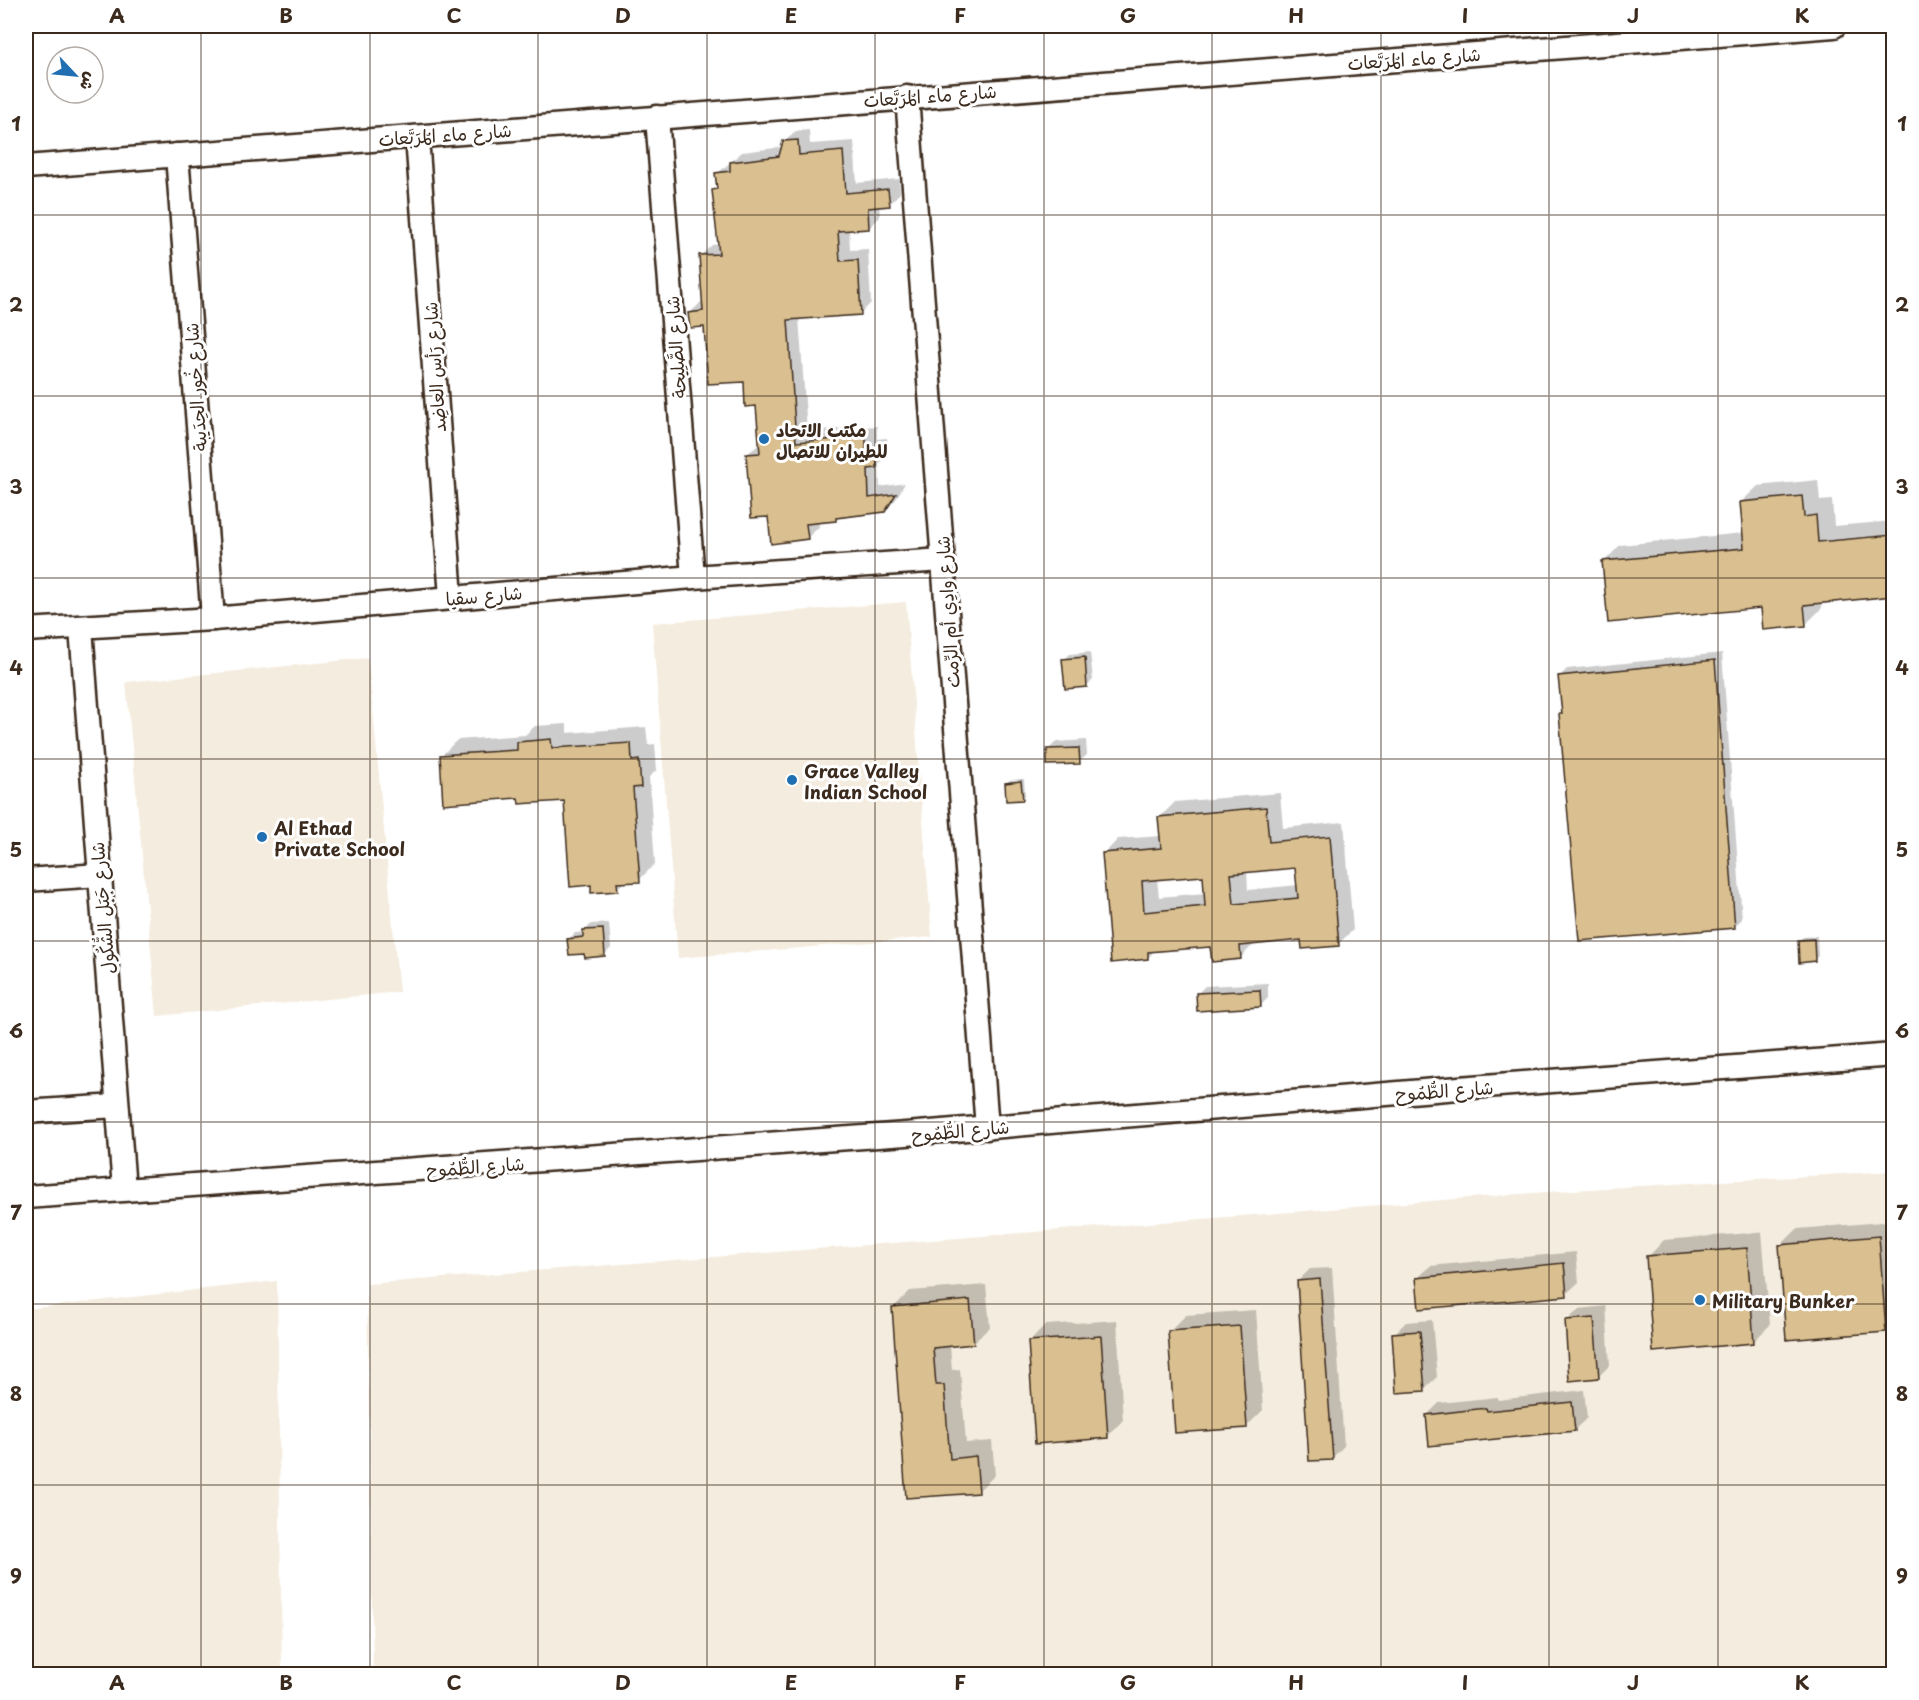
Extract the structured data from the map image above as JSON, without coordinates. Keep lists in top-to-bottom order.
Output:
{
  "streets": {
    "street": [
      "شارع ماء المُرَبَّعات",
      "شارع الصَّلِيحة",
      "شارع رَأس العاضِد",
      "شارع خُور الحِدَيبة",
      "شارع سقيا",
      "شارع وادِي أم الرِّمث",
      "شارع جَبَل الشُّكُول",
      "شارع الطُّمُوح"
    ]
  },
  "crossings": [
    ["شارع ماء المُرَبَّعات", "شارع الصَّلِيحة"],
    ["شارع ماء المُرَبَّعات", "شارع رَأس العاضِد"],
    ["شارع ماء المُرَبَّعات", "شارع خُور الحِدَيبة"],
    ["شارع ماء المُرَبَّعات", "شارع وادِي أم الرِّمث"],
    ["شارع الصَّلِيحة", "شارع سقيا"],
    ["شارع رَأس العاضِد", "شارع سقيا"],
    ["شارع خُور الحِدَيبة", "شارع سقيا"],
    ["شارع سقيا", "شارع وادِي أم الرِّمث"],
    ["شارع سقيا", "شارع جَبَل الشُّكُول"],
    ["شارع وادِي أم الرِّمث", "شارع الطُّمُوح"],
    ["شارع جَبَل الشُّكُول", "شارع الطُّمُوح"]
  ],
  "places": [
    "مكتب الاتحاد للطيران للاتصال",
    "Grace Valley Indian School",
    "Al Ethad Private School",
    "Military Bunker"
  ],
  "north": "bottom right",
  "grid": {
    "columns": [
      "A",
      "B",
      "C",
      "D",
      "E",
      "F",
      "G",
      "H",
      "I",
      "J",
      "K"
    ],
    "rows": [
      "1",
      "2",
      "3",
      "4",
      "5",
      "6",
      "7",
      "8",
      "9"
    ]
  }
}
